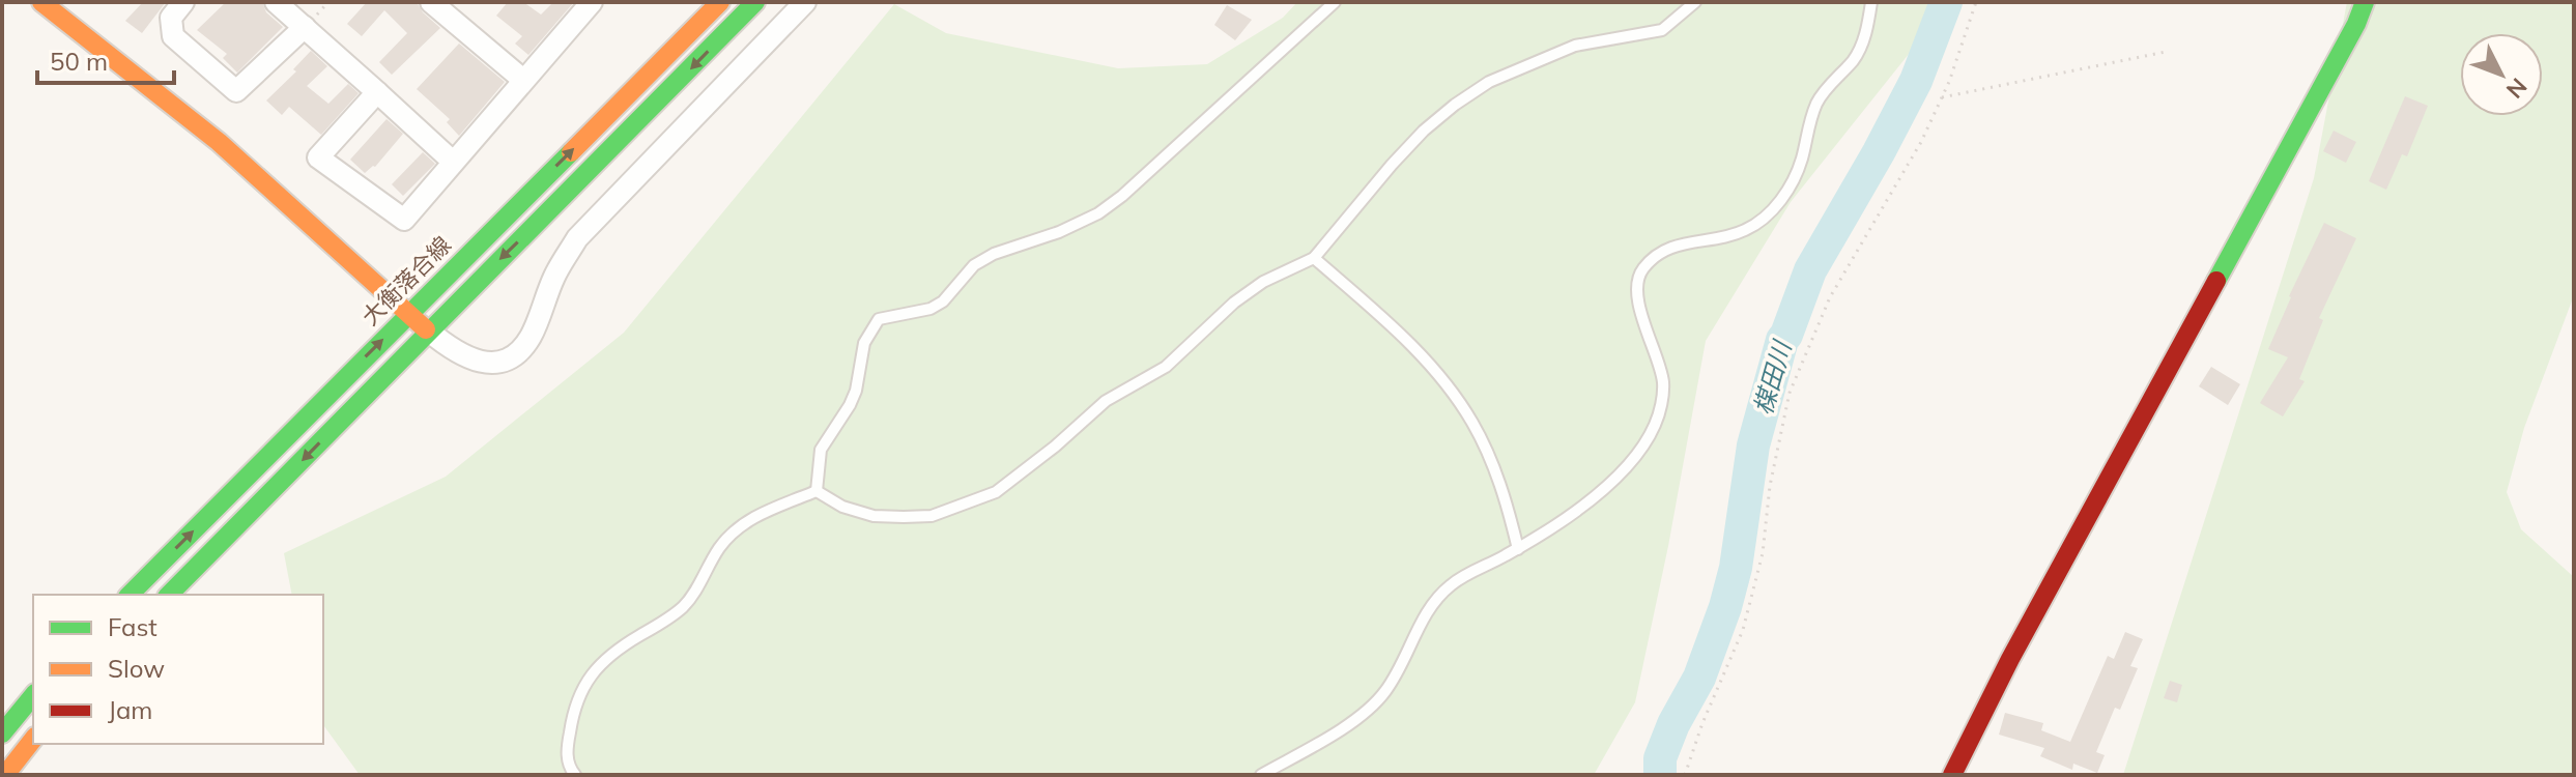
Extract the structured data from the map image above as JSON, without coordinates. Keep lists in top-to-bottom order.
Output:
{
  "streets": {
    "main road": ["大衡落合線"]
  },
  "water": ["楳田川"],
  "legend": ["Fast", "Slow", "Jam"],
  "scale_bar": "50 m",
  "north": "bottom right"
}
